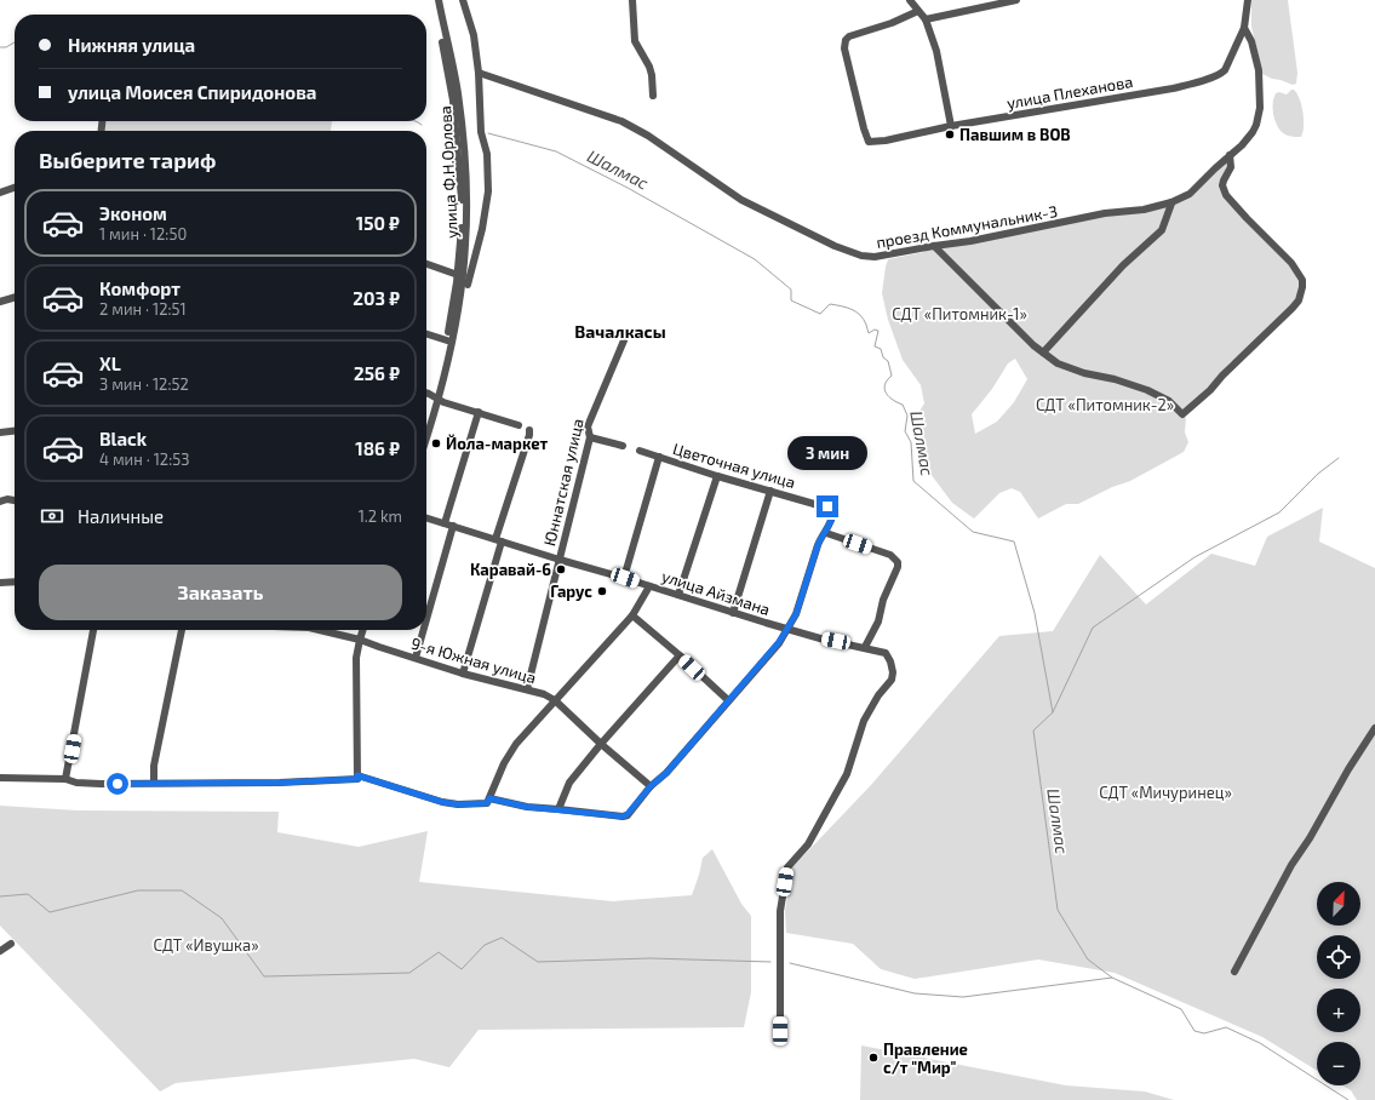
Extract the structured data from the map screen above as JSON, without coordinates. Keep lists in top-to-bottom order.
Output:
{
  "streets": {
    "street": [
      "улица Плеханова",
      "улица Ф.Н.Орлова",
      "проезд Коммунальник-3",
      "Цветочная улица",
      "Юннатская улица",
      "улица Айзмана",
      "9-я Южная улица"
    ]
  },
  "crossings": [
    ["улица Плеханова", "проезд Коммунальник-3"],
    ["Юннатская улица", "улица Айзмана"],
    ["Юннатская улица", "9-я Южная улица"]
  ],
  "districts": ["Вачалкасы"],
  "water": ["Шалмас"],
  "parks": [
    "СДТ «Питомник-1»",
    "СДТ «Питомник-2»",
    "СДТ «Мичуринец»",
    "СДТ «Ивушка»"
  ],
  "places": [
    "Павшим в ВОВ",
    "Йола-маркет",
    "Каравай-6",
    "Гарус",
    "Правление с/т \"Мир\""
  ],
  "north": "top right",
  "page": {
    "banner": ["Нижняя улица", "улица Моисея Спиридонова"],
    "heading": "Выберите тариф",
    "list": [
      {
        "name": "Эконом",
        "note": "1 мин · 12:50",
        "value": "150 ₽"
      },
      {
        "name": "Комфорт",
        "note": "2 мин · 12:51",
        "value": "203 ₽"
      },
      {
        "name": "XL",
        "note": "3 мин · 12:52",
        "value": "256 ₽"
      },
      {
        "name": "Black",
        "note": "4 мин · 12:53",
        "value": "186 ₽"
      }
    ],
    "bubble": "3 мин",
    "pay": ["Наличные", "1.2 km"],
    "buttons": "Заказать",
    "map_buttons": ["+", "−"]
  }
}
